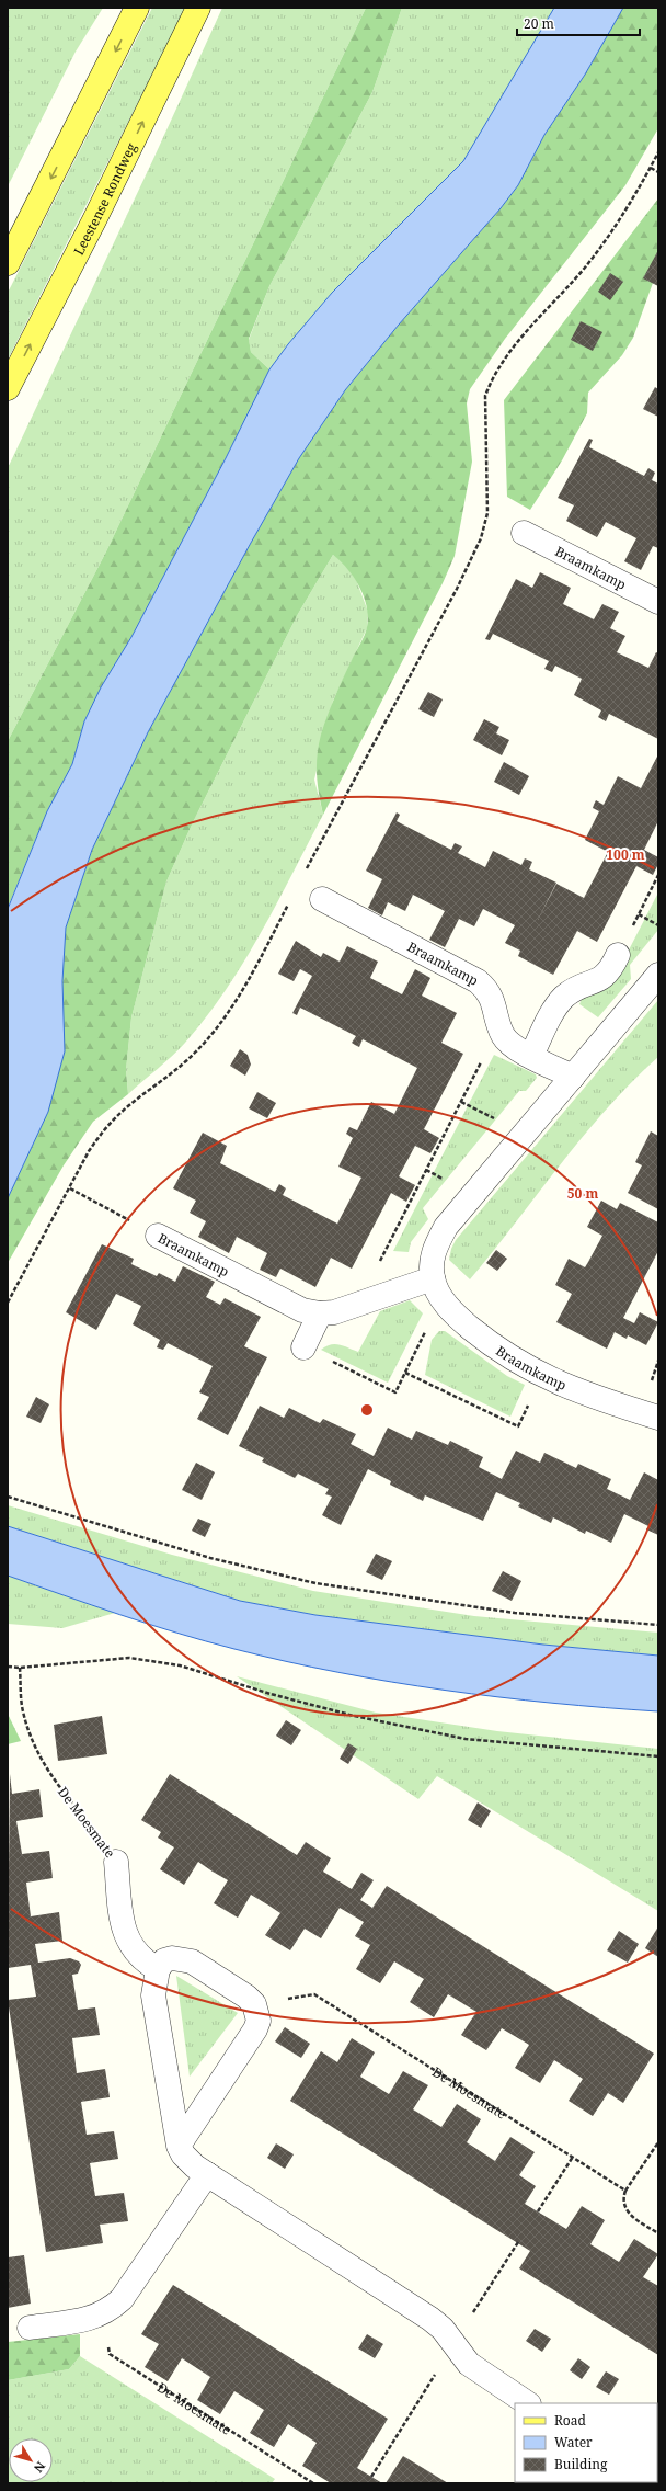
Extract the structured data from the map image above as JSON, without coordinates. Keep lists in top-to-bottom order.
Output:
{
  "streets": {
    "main road": ["Leestense Rondweg"],
    "street": ["Braamkamp", "De Moesmate"]
  },
  "legend": ["Road", "Water", "Building"],
  "scale_bar": "20 m",
  "north": "bottom right",
  "rings": ["100 m", "50 m"]
}
